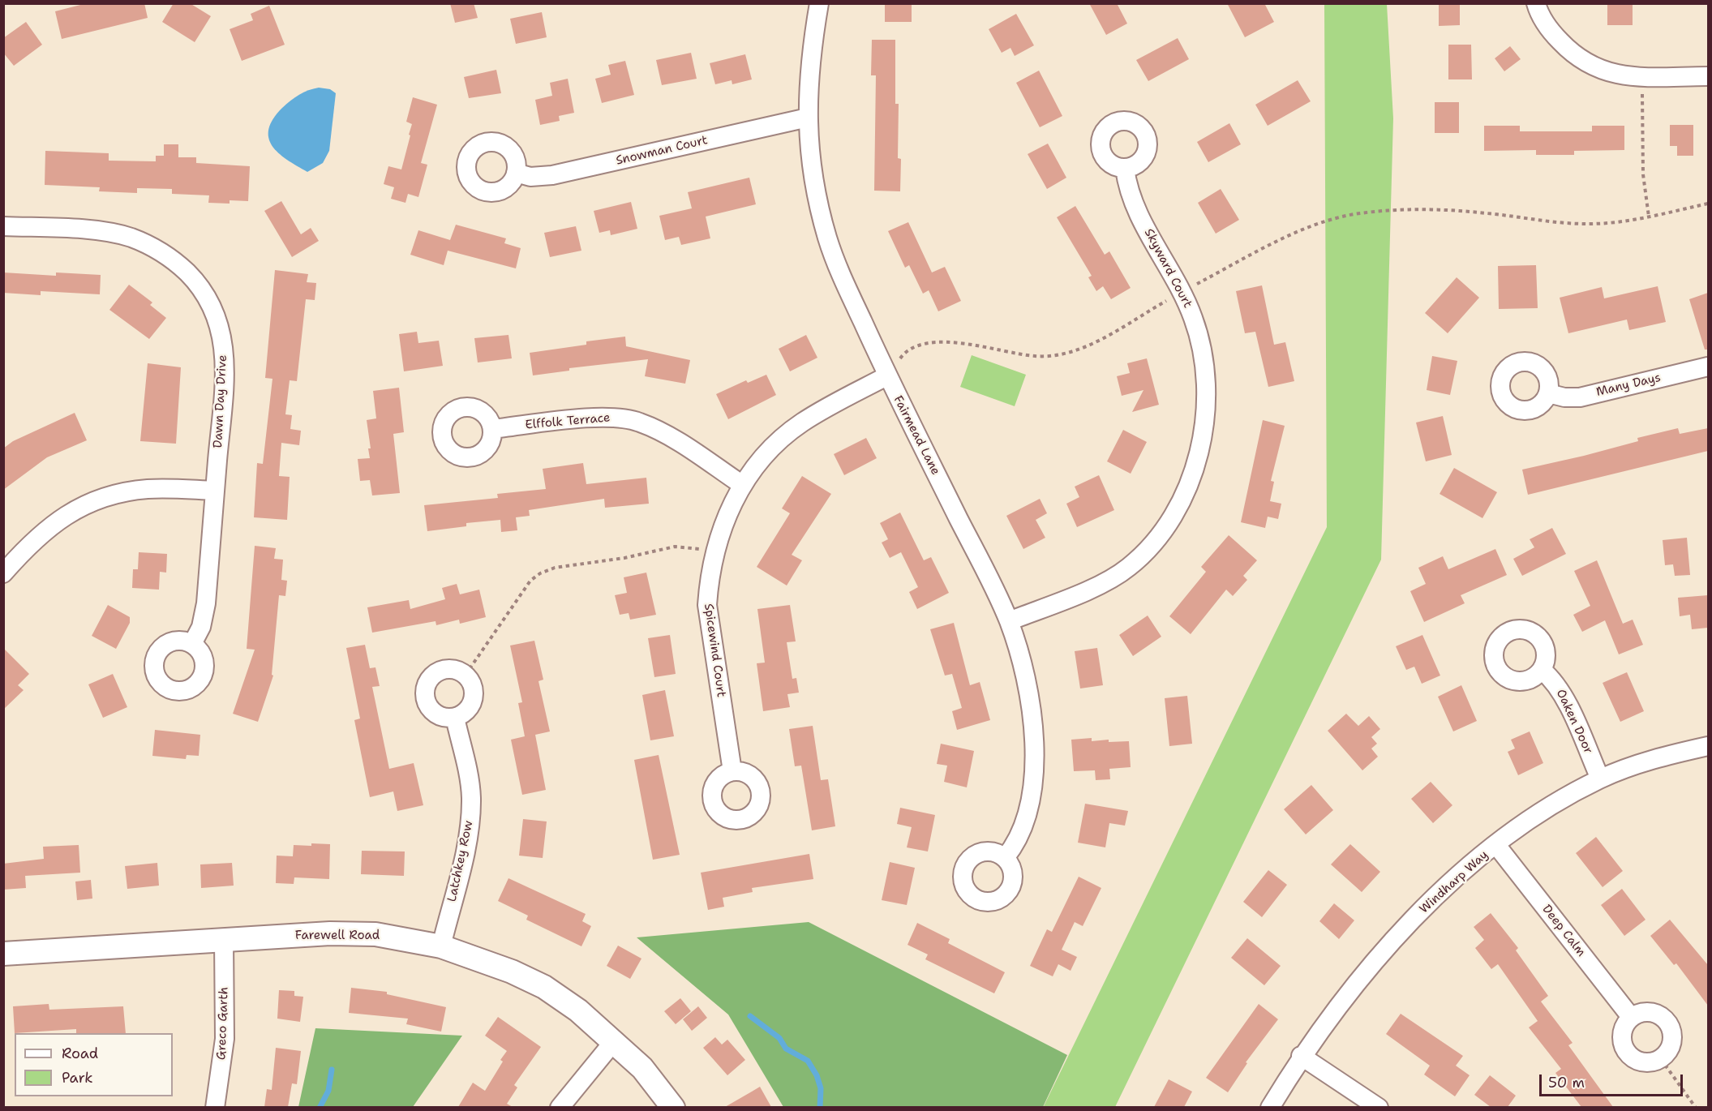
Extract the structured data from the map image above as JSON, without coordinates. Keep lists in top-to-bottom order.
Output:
{
  "streets": {
    "street": [
      "Snowman Court",
      "Skyward Court",
      "Many Days",
      "Dawn Day Drive",
      "Elffolk Terrace",
      "Fairmead Lane",
      "Spicewind Court",
      "Oaken Door",
      "Latchkey Row",
      "Windharp Way",
      "Deep Calm",
      "Farewell Road",
      "Greco Garth"
    ]
  },
  "crossings": [
    ["Snowman Court", "Fairmead Lane"],
    ["Skyward Court", "Fairmead Lane"],
    ["Elffolk Terrace", "Spicewind Court"],
    ["Fairmead Lane", "Spicewind Court"],
    ["Oaken Door", "Windharp Way"],
    ["Latchkey Row", "Farewell Road"],
    ["Windharp Way", "Deep Calm"],
    ["Farewell Road", "Greco Garth"]
  ],
  "legend": ["Road", "Park"],
  "scale_bar": "50 m"
}
